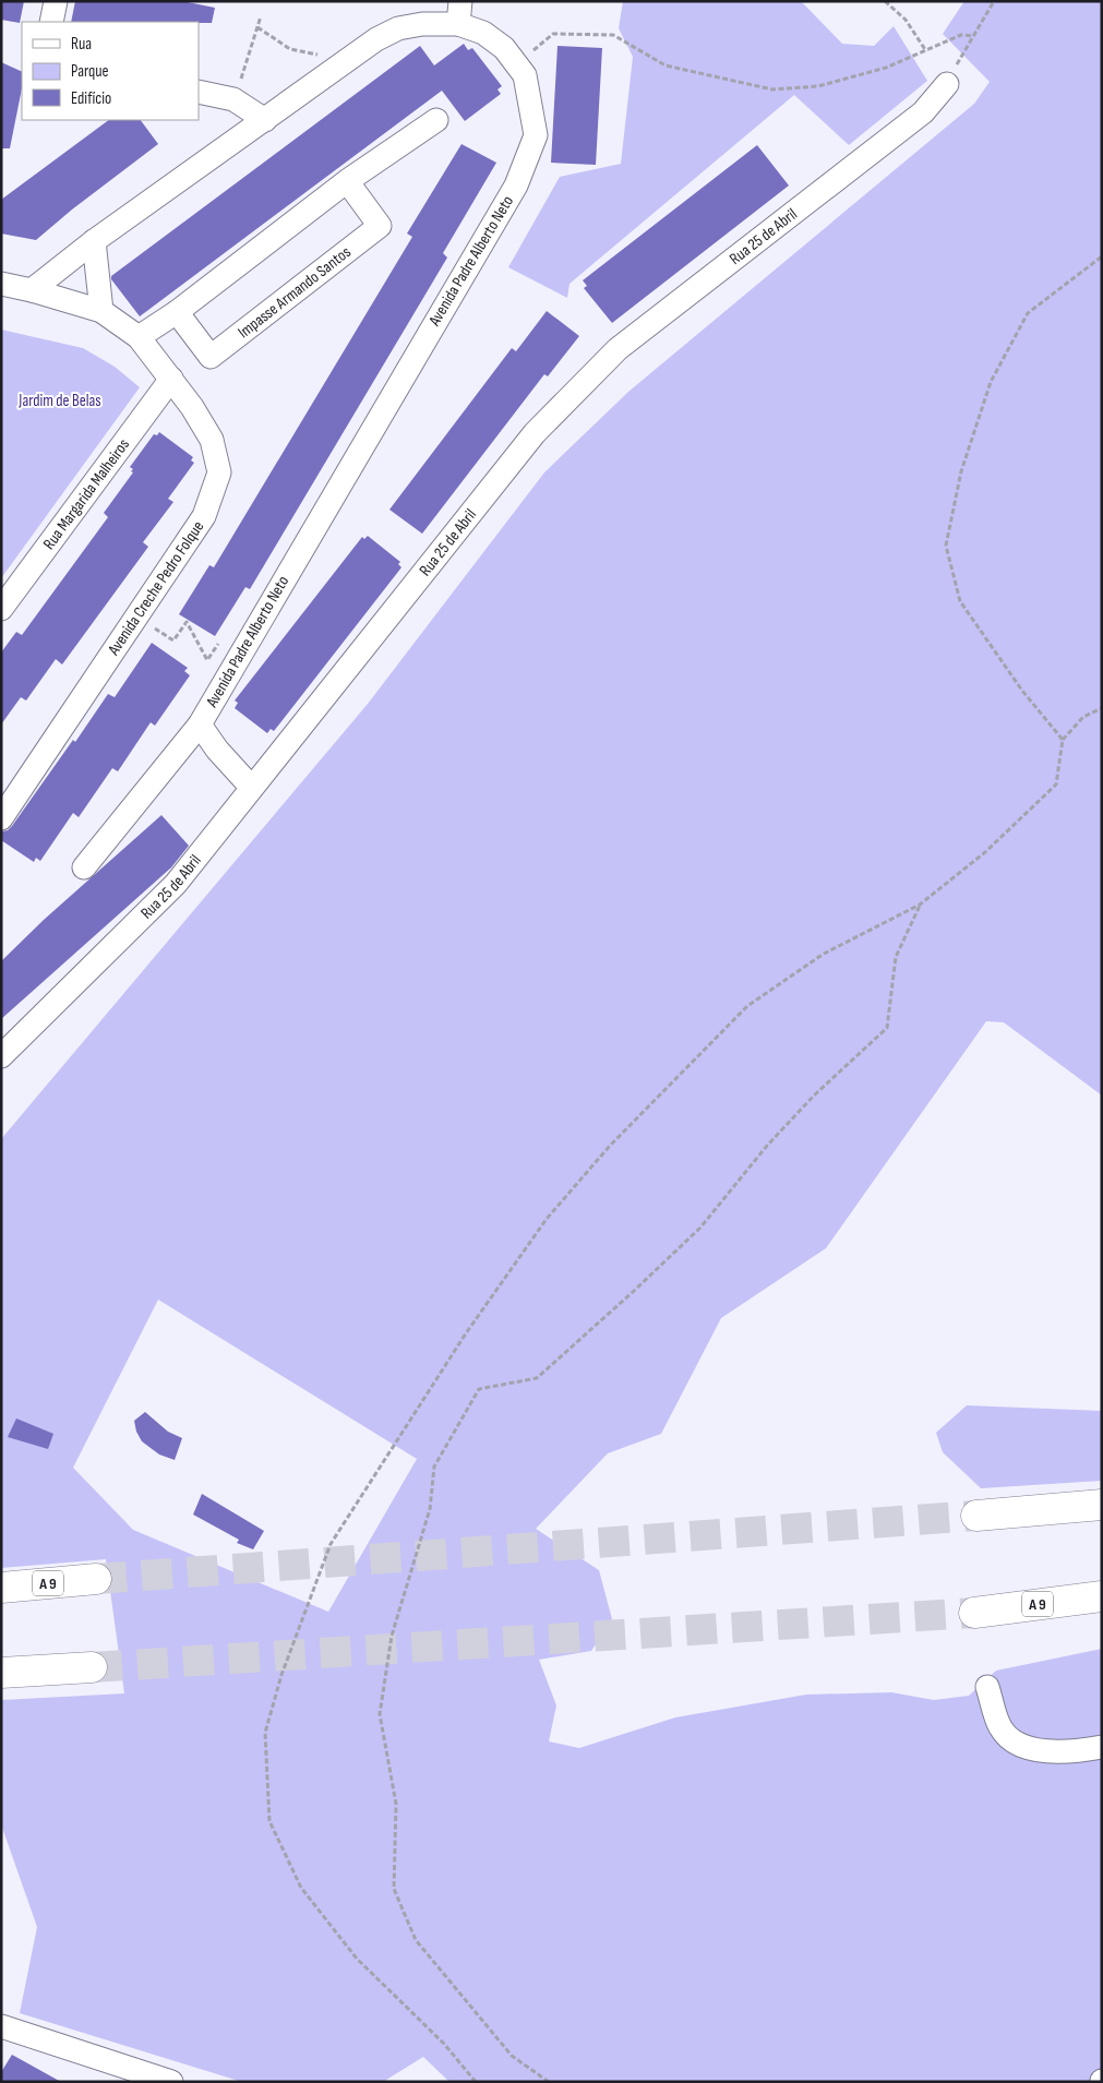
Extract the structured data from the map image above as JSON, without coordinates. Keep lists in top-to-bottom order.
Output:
{
  "streets": {
    "highway": ["A 9"],
    "street": [
      "Rua 25 de Abril",
      "Avenida Padre Alberto Neto",
      "Impasse Armando Santos",
      "Rua Margarida Malheiros",
      "Avenida Creche Pedro Folque"
    ]
  },
  "crossings": [
    ["Avenida Padre Alberto Neto", "Avenida Creche Pedro Folque"],
    ["Rua Margarida Malheiros", "Avenida Creche Pedro Folque"]
  ],
  "parks": ["Jardim de Belas"],
  "legend": ["Rua", "Parque", "Edifício"]
}
